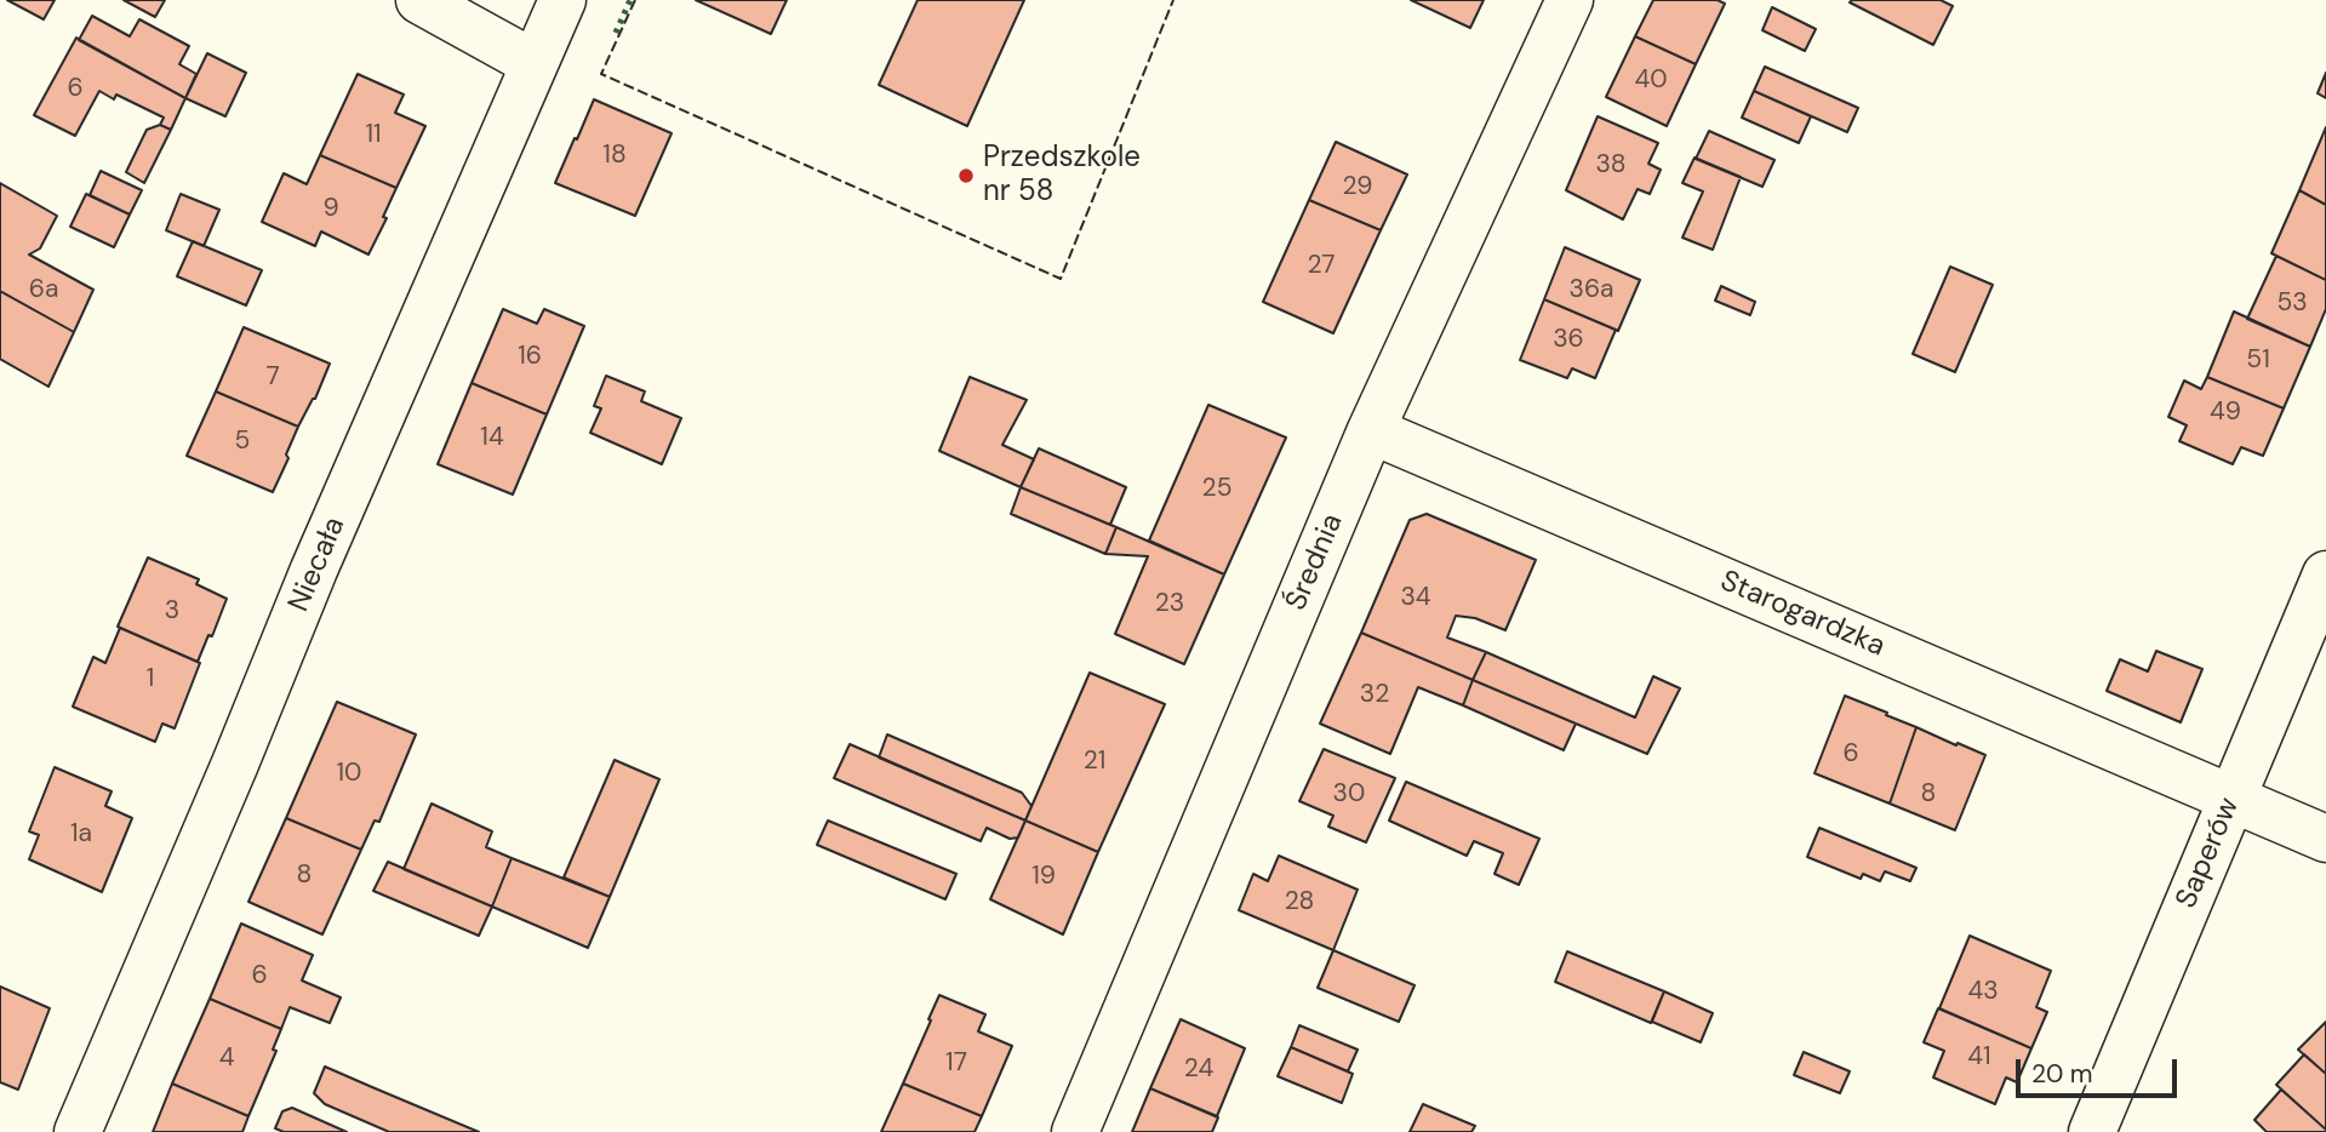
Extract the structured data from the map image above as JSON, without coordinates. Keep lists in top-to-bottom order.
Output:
{
  "streets": {
    "street": [
      "Średnia",
      "Niecała",
      "Starogardzka",
      "Saperów"
    ]
  },
  "crossings": [
    ["Średnia", "Starogardzka"],
    ["Starogardzka", "Saperów"]
  ],
  "places": ["Przedszkole nr 58"],
  "house_numbers": [
    "40",
    "6",
    "11",
    "18",
    "38",
    "29",
    "9",
    "27",
    "6a",
    "36a",
    "53",
    "36",
    "16",
    "51",
    "7",
    "49",
    "14",
    "5",
    "25",
    "34",
    "23",
    "3",
    "1",
    "32",
    "6",
    "21",
    "10",
    "30",
    "8",
    "1a",
    "8",
    "19",
    "28",
    "6",
    "43",
    "41",
    "4",
    "17",
    "24"
  ],
  "scale_bar": "20 m"
}
